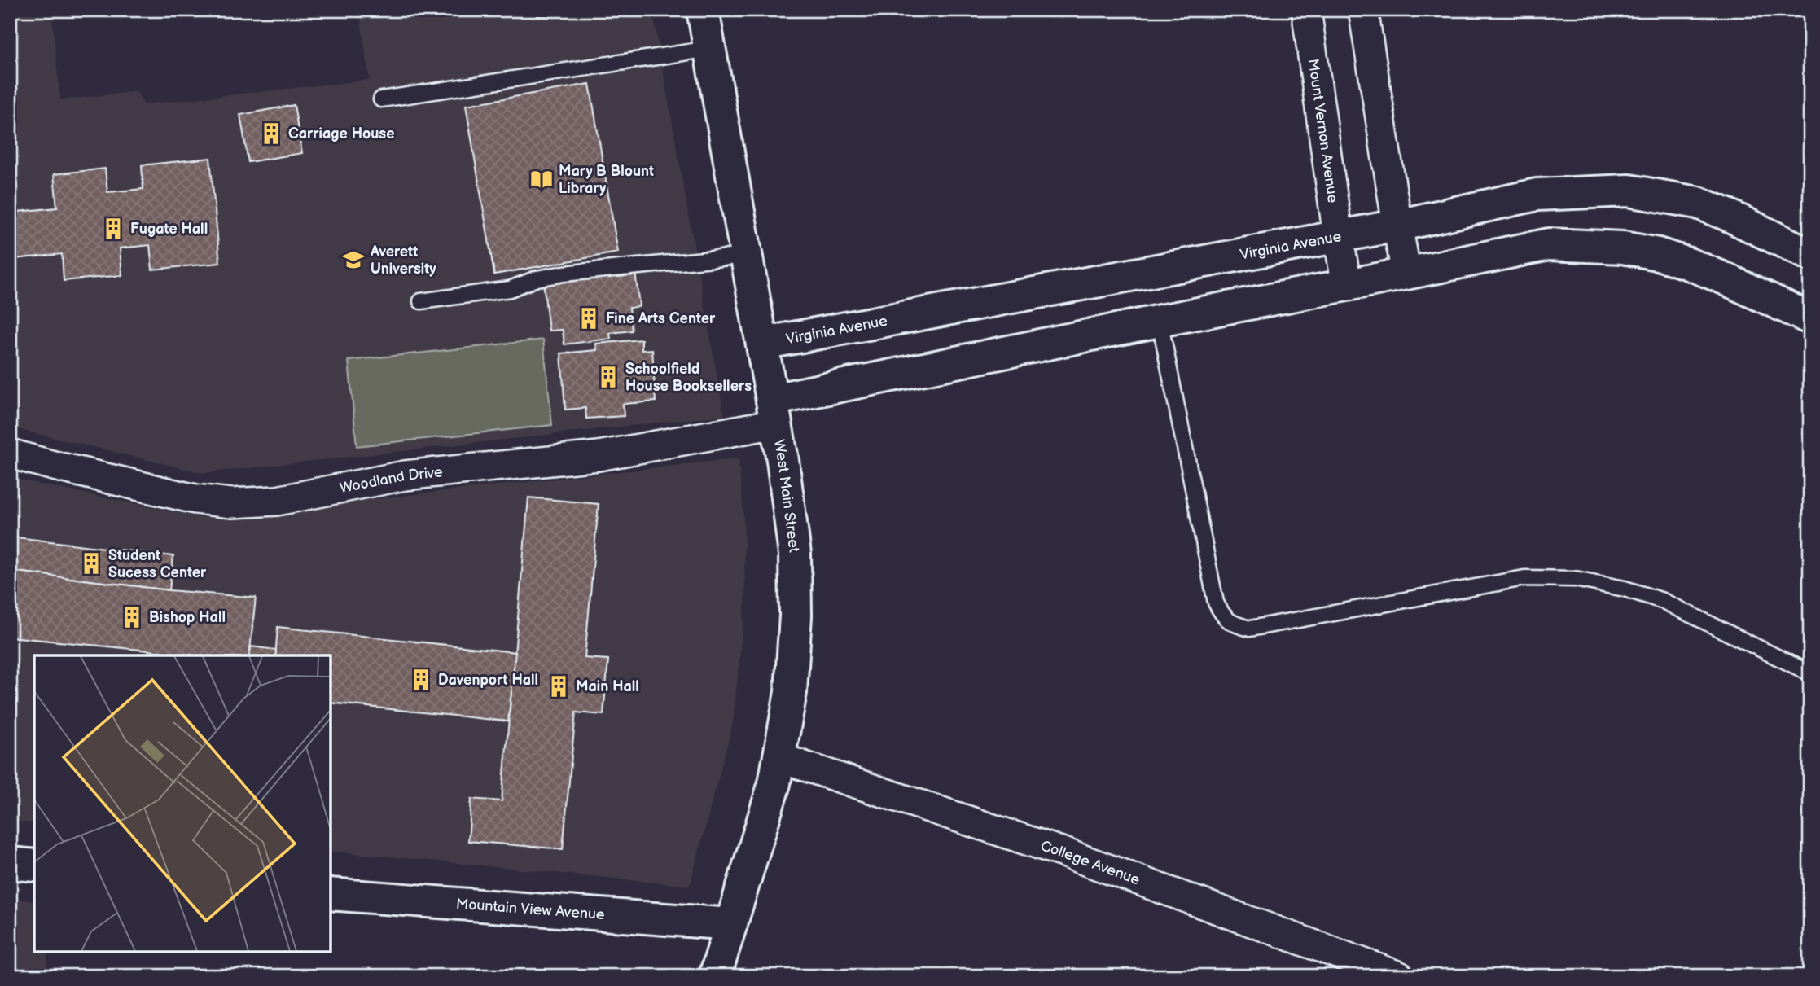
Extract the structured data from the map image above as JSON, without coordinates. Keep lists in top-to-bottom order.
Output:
{
  "streets": {
    "street": [
      "Mount Vernon Avenue",
      "Virginia Avenue",
      "Woodland Drive",
      "West Main Street",
      "College Avenue",
      "Mountain View Avenue"
    ]
  },
  "crossings": [
    ["Mount Vernon Avenue", "Virginia Avenue"],
    ["Virginia Avenue", "West Main Street"],
    ["Woodland Drive", "West Main Street"],
    ["West Main Street", "College Avenue"],
    ["West Main Street", "Mountain View Avenue"]
  ],
  "places": {
    "building": [
      "Carriage House",
      "Fugate Hall",
      "Fine Arts Center",
      "Schoolfield House Booksellers",
      "Student Sucess Center",
      "Bishop Hall",
      "Davenport Hall",
      "Main Hall"
    ],
    "library": ["Mary B Blount Library"],
    "school or university": ["Averett University"]
  }
}
